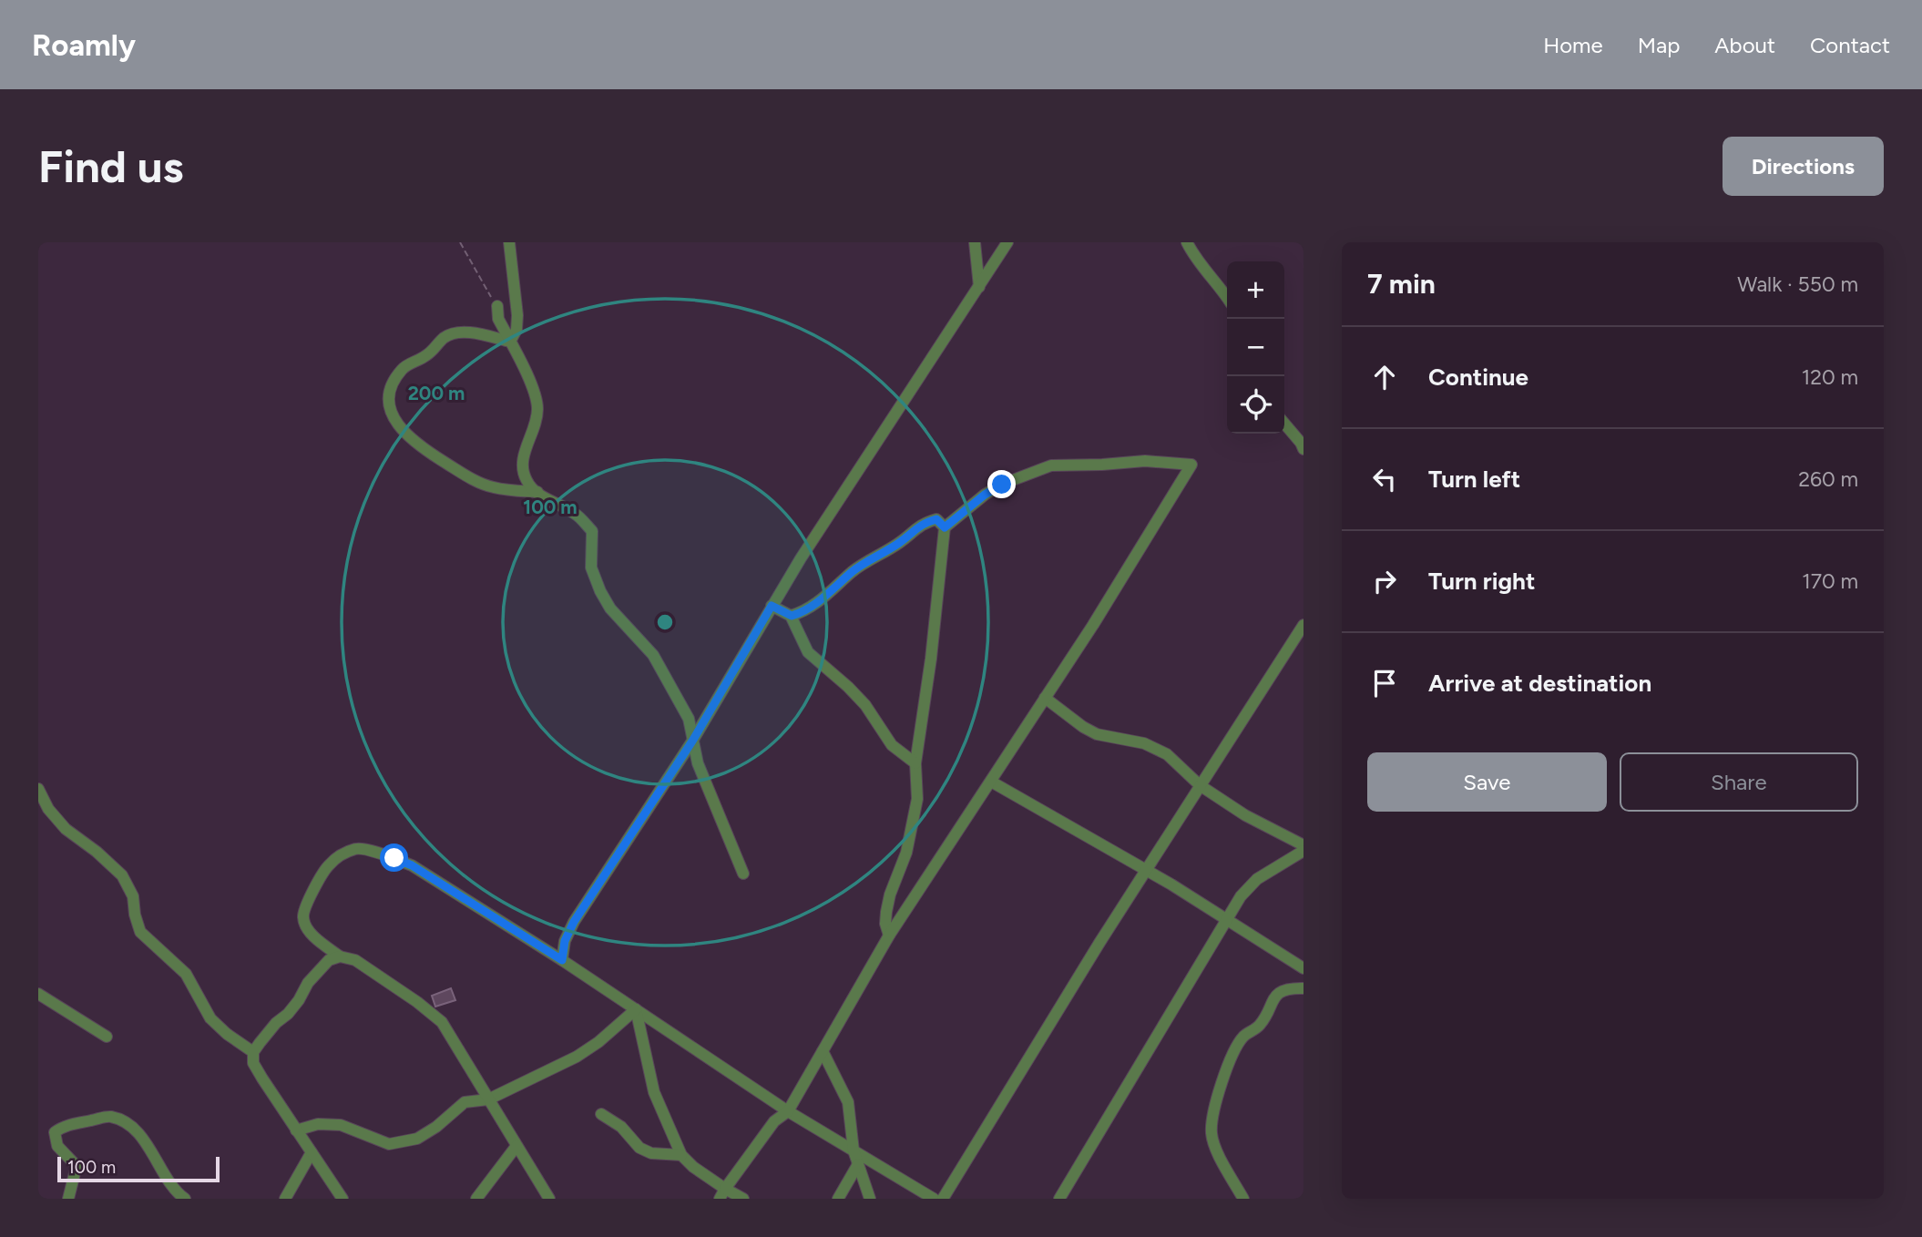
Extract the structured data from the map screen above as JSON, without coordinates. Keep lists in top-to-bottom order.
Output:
{
  "scale_bar": "100 m",
  "page": {
    "header": "Roamly",
    "nav": [
      "Home",
      "Map",
      "About",
      "Contact"
    ],
    "buttons": [
      "Directions",
      ["Save", "Share"]
    ],
    "title": "Find us",
    "heading": ["7 min", "Walk · 550 m"],
    "map_buttons": ["+", "−"],
    "list": [
      ["Continue", "120 m"],
      ["Turn left", "260 m"],
      ["Turn right", "170 m"],
      "Arrive at destination"
    ],
    "scale": "100 m"
  },
  "rings": ["200 m", "100 m"]
}
